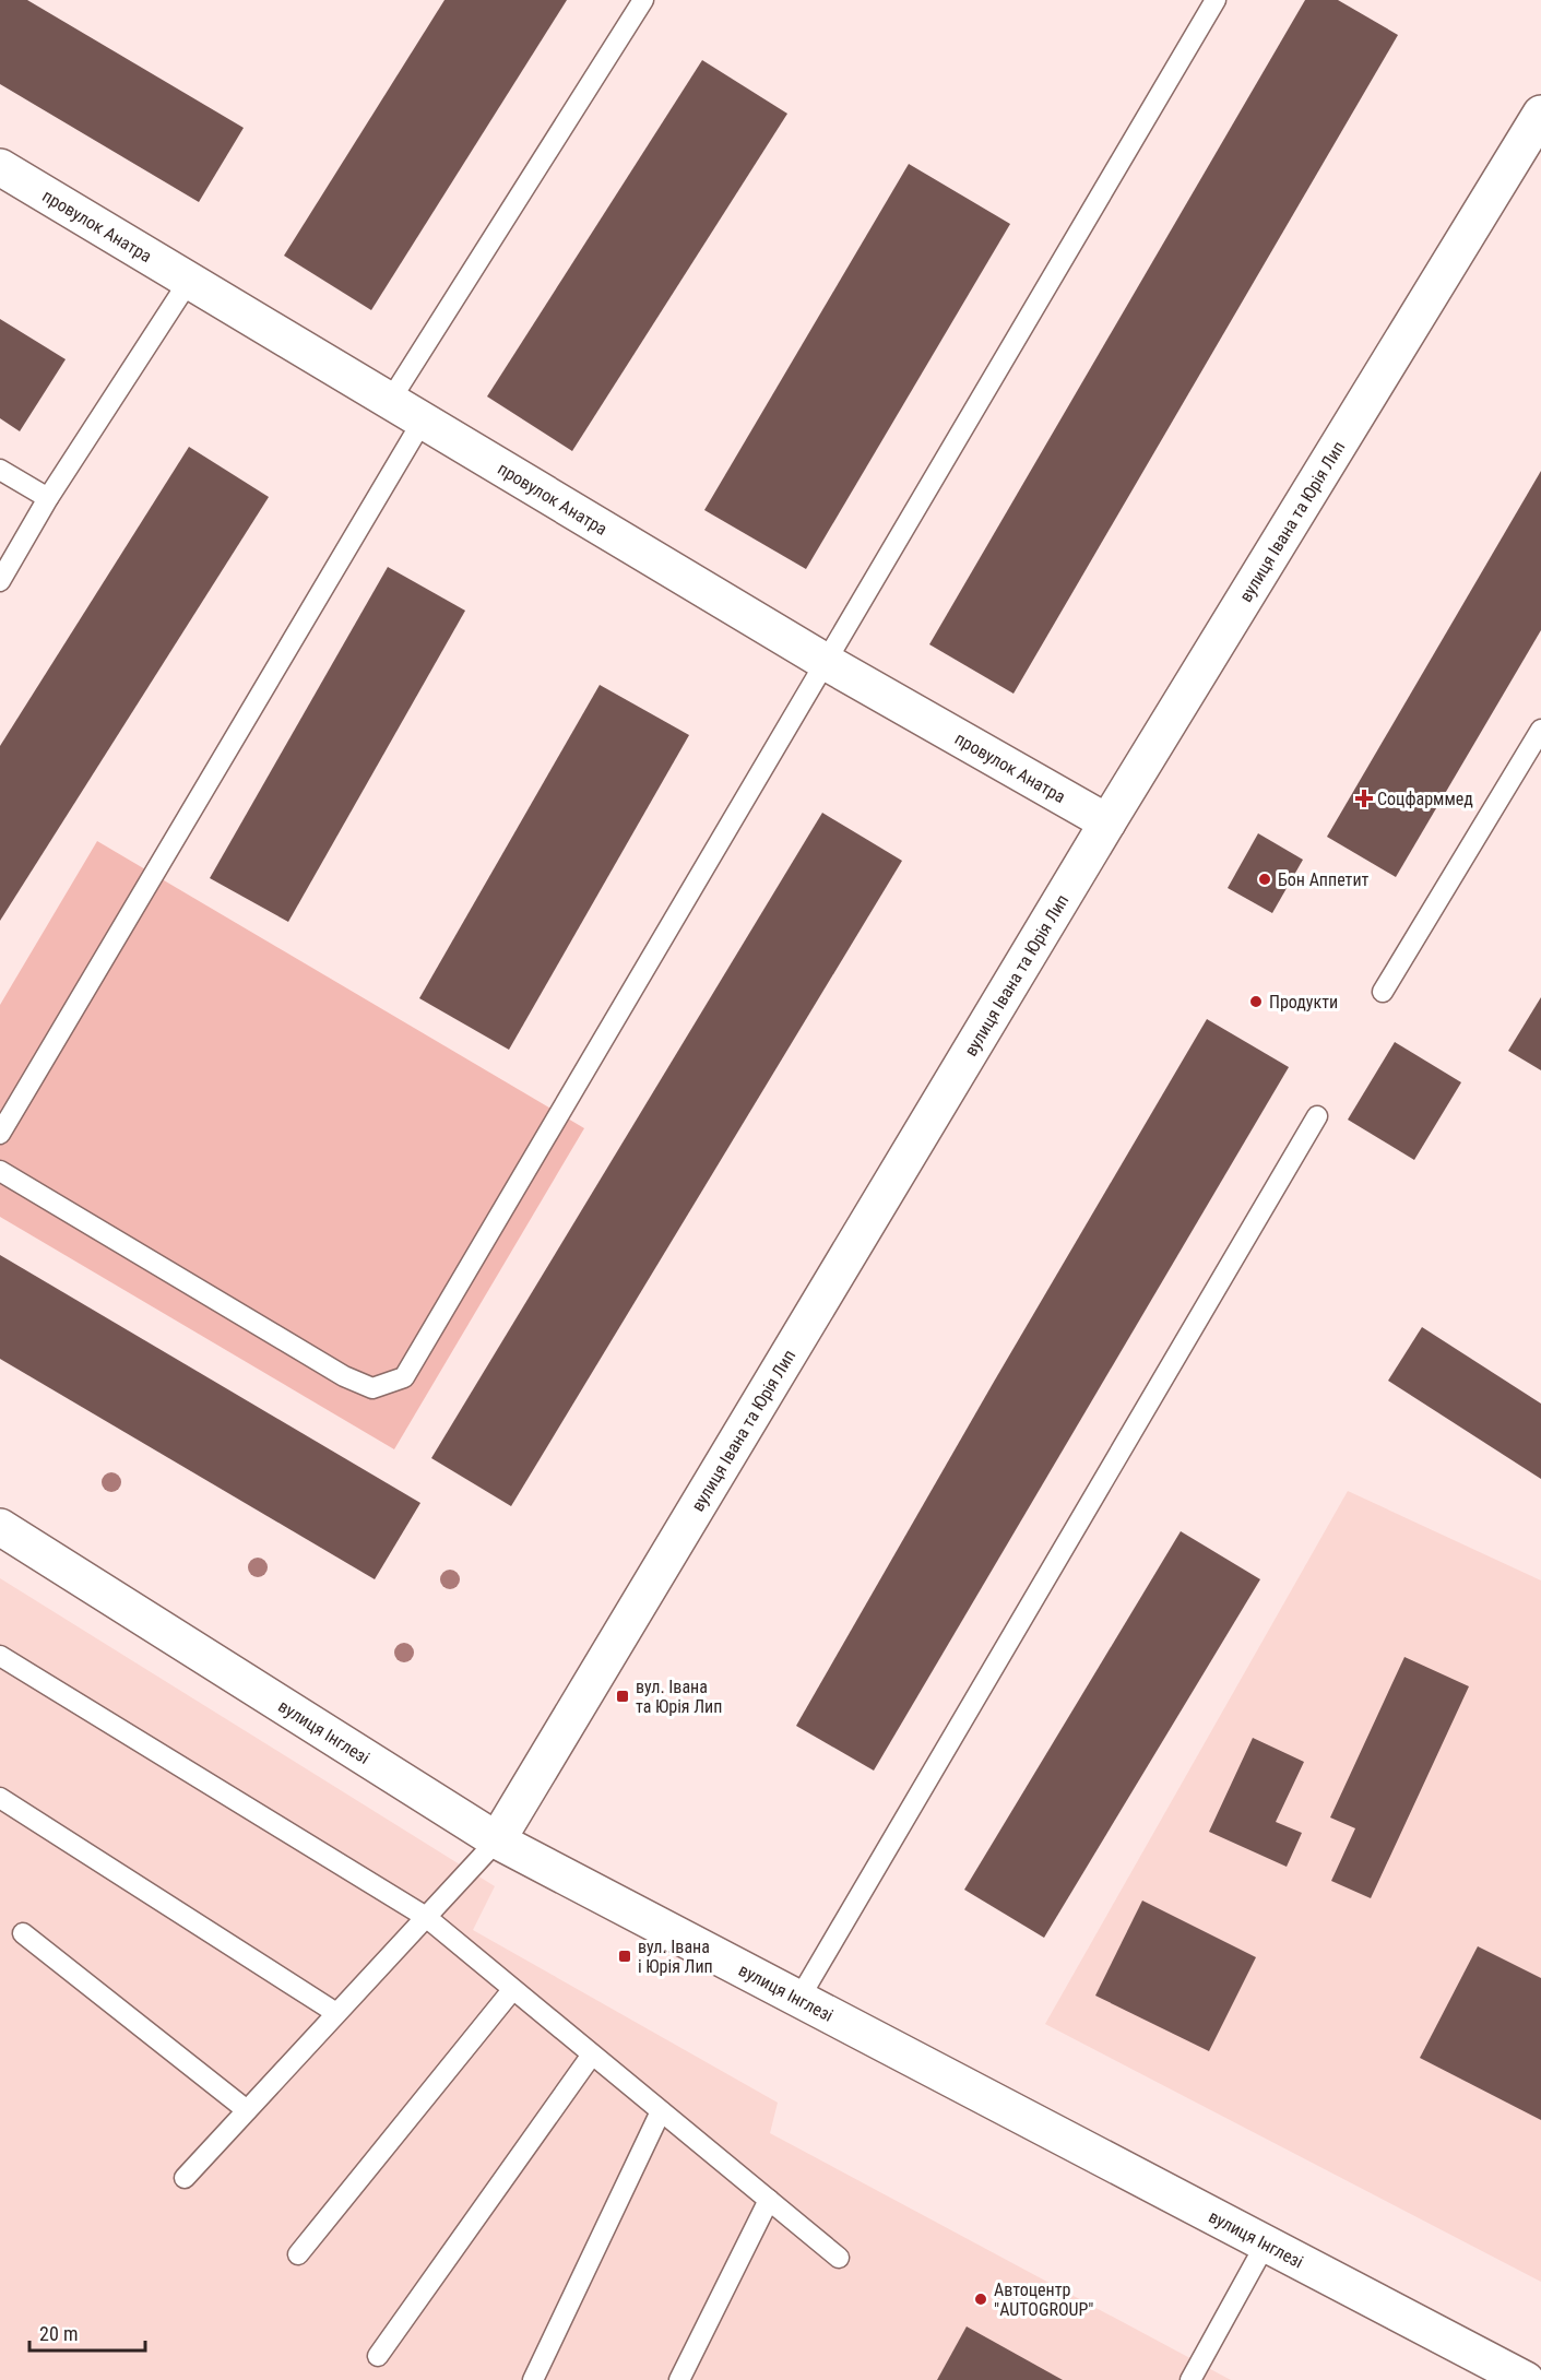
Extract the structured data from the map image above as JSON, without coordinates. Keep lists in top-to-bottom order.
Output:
{
  "streets": {
    "street": ["провулок Анатра", "вулиця Івана та Юрія Лип", "вулиця Інглезі"]
  },
  "crossings": [
    ["провулок Анатра", "вулиця Івана та Юрія Лип"],
    ["вулиця Івана та Юрія Лип", "вулиця Інглезі"]
  ],
  "places": {
    "health": ["Соцфарммед"],
    "other": ["Бон Аппетит", "Продукти", "Автоцентр \"AUTOGROUP\""],
    "transit": ["вул. Івана та Юрія Лип", "вул. Івана і Юрія Лип"]
  },
  "scale_bar": "20 m"
}
